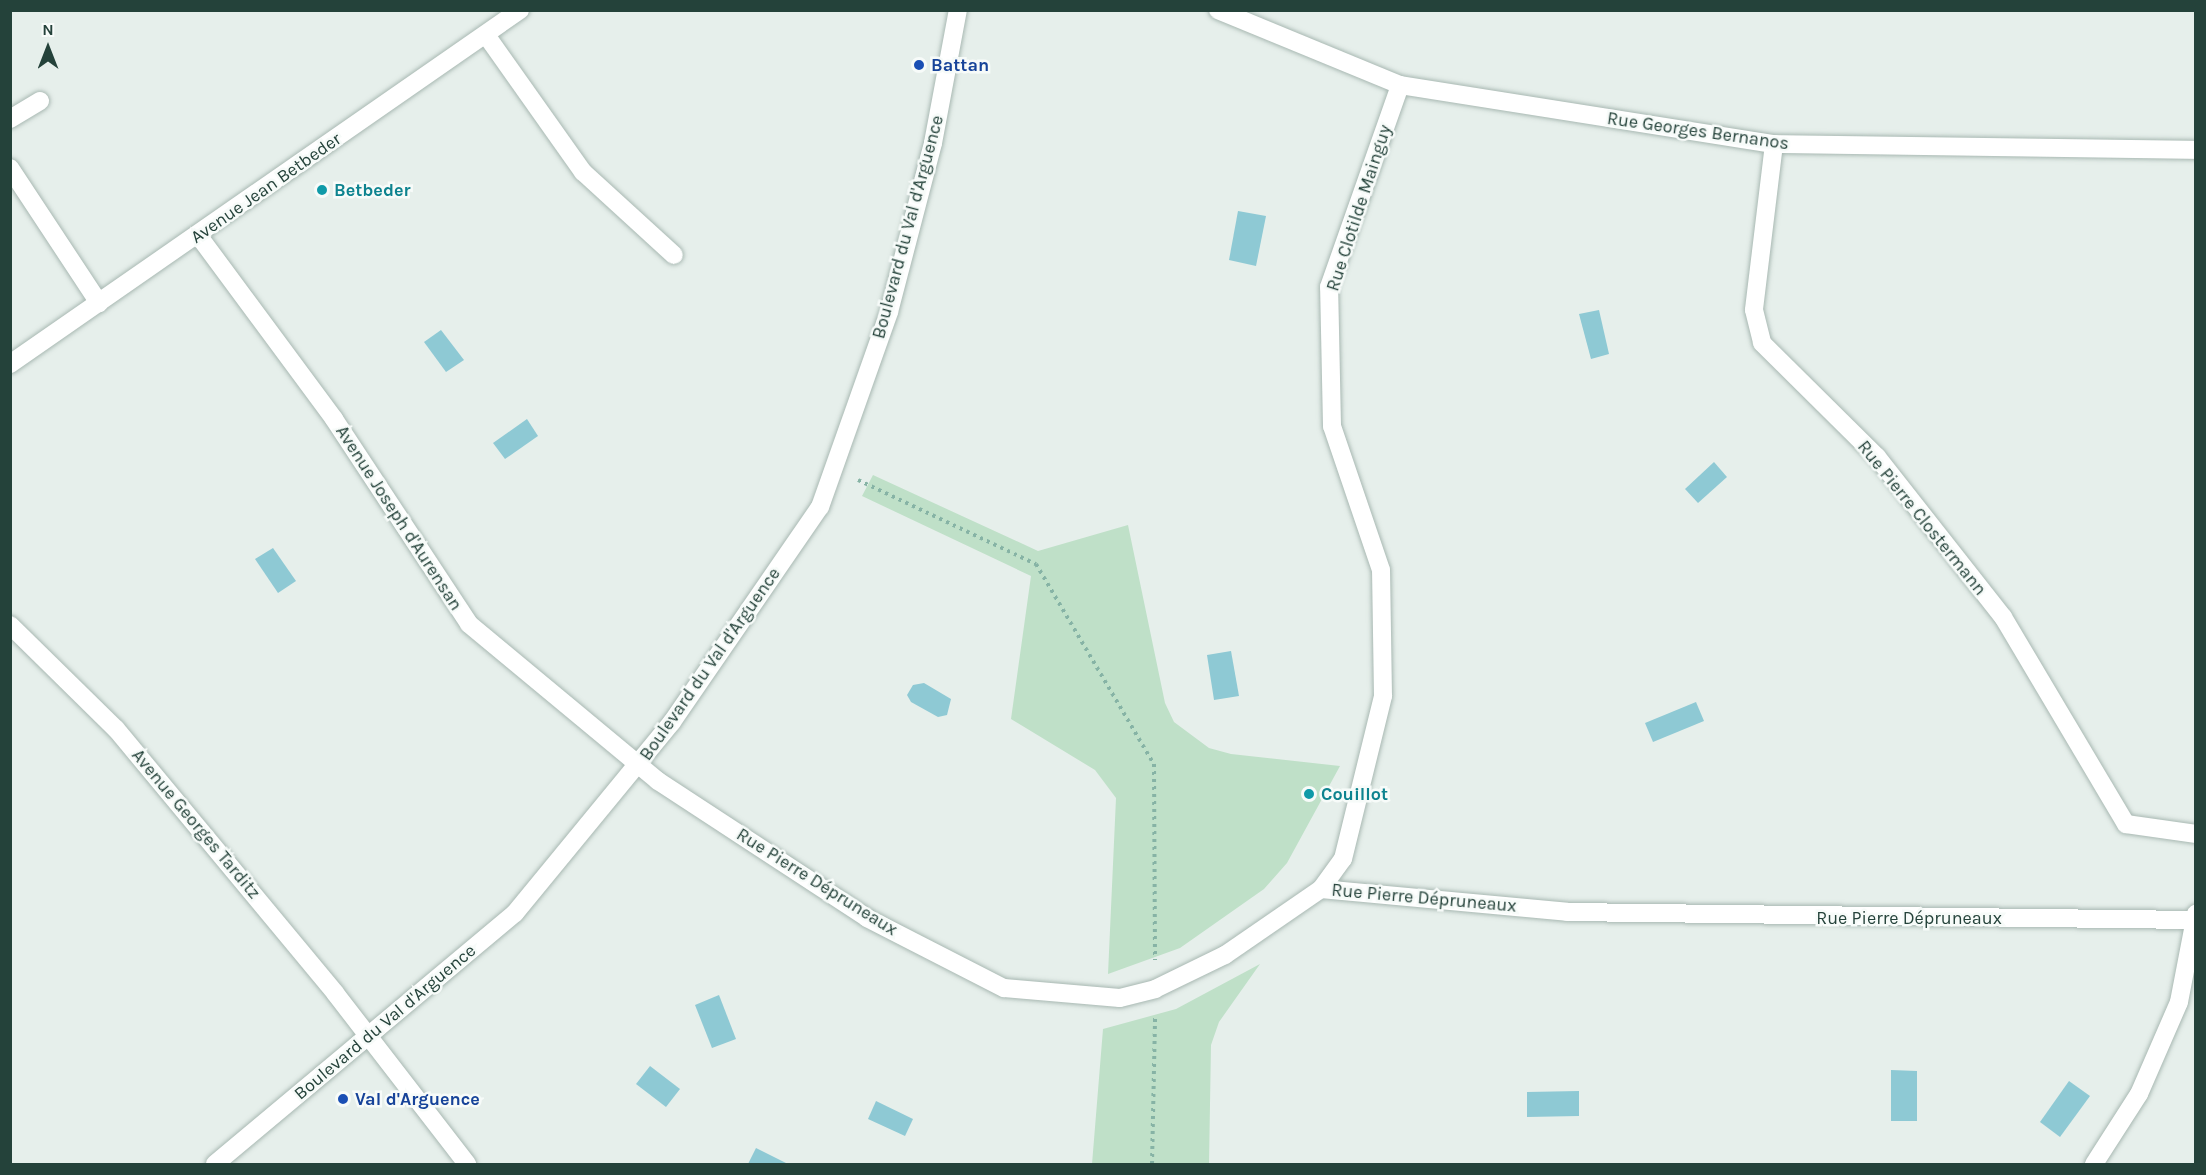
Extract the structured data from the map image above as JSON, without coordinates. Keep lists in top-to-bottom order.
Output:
{
  "streets": {
    "street": [
      "Rue Georges Bernanos",
      "Avenue Jean Betbeder",
      "Rue Clotilde Mainguy",
      "Boulevard du Val d'Arguence",
      "Avenue Joseph d'Aurensan",
      "Rue Pierre Clostermann",
      "Avenue Georges Tarditz",
      "Rue Pierre Dépruneaux"
    ]
  },
  "crossings": [
    ["Rue Georges Bernanos", "Rue Clotilde Mainguy"],
    ["Rue Georges Bernanos", "Rue Pierre Clostermann"],
    ["Avenue Jean Betbeder", "Avenue Joseph d'Aurensan"],
    ["Rue Clotilde Mainguy", "Rue Pierre Dépruneaux"],
    ["Boulevard du Val d'Arguence", "Avenue Joseph d'Aurensan"],
    ["Boulevard du Val d'Arguence", "Avenue Georges Tarditz"],
    ["Boulevard du Val d'Arguence", "Rue Pierre Dépruneaux"],
    ["Avenue Joseph d'Aurensan", "Rue Pierre Dépruneaux"]
  ],
  "places": [
    "Battan",
    "Betbeder",
    "Couillot",
    "Val d'Arguence"
  ],
  "north": "top"
}
